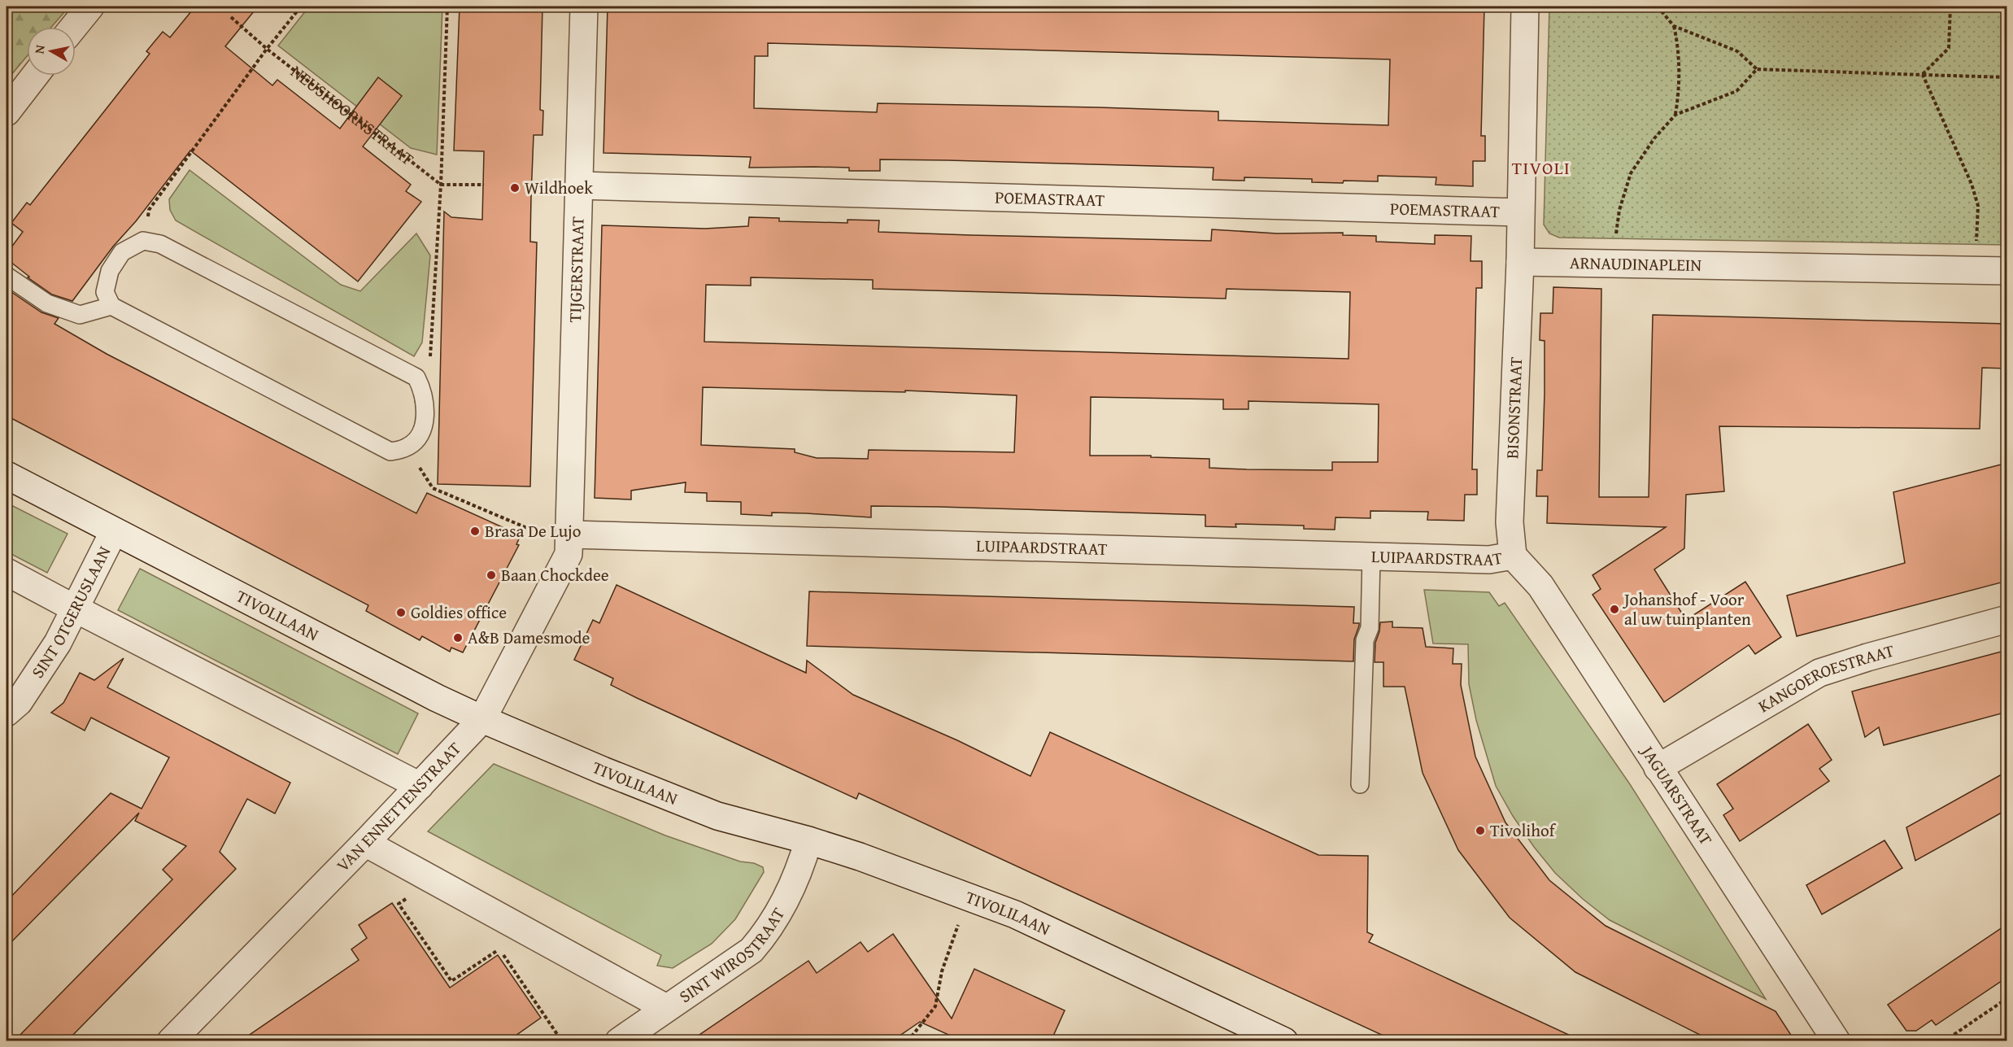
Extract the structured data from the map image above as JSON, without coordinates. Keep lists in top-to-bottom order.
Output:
{
  "streets": {
    "street": [
      "POEMASTRAAT",
      "ARNAUDINAPLEIN",
      "TIJGERSTRAAT",
      "BISONSTRAAT",
      "LUIPAARDSTRAAT",
      "SINT OTGERUSLAAN",
      "TIVOLILAAN",
      "KANGOEROESTRAAT",
      "JAGUARSTRAAT",
      "VAN ENNETTENSTRAAT",
      "SINT WIROSTRAAT"
    ],
    "path": ["NEUSHOORNSTRAAT"]
  },
  "crossings": [
    ["POEMASTRAAT", "TIJGERSTRAAT"],
    ["ARNAUDINAPLEIN", "BISONSTRAAT"],
    ["TIJGERSTRAAT", "LUIPAARDSTRAAT"],
    ["TIJGERSTRAAT", "VAN ENNETTENSTRAAT"],
    ["BISONSTRAAT", "LUIPAARDSTRAAT"],
    ["BISONSTRAAT", "JAGUARSTRAAT"],
    ["LUIPAARDSTRAAT", "JAGUARSTRAAT"],
    ["LUIPAARDSTRAAT", "VAN ENNETTENSTRAAT"],
    ["SINT OTGERUSLAAN", "TIVOLILAAN"],
    ["TIVOLILAAN", "VAN ENNETTENSTRAAT"],
    ["TIVOLILAAN", "SINT WIROSTRAAT"],
    ["KANGOEROESTRAAT", "JAGUARSTRAAT"]
  ],
  "districts": ["TIVOLI"],
  "places": [
    "Wildhoek",
    "Brasa De Lujo",
    "Baan Chockdee",
    "Johanshof - Voor al uw tuinplanten",
    "Goldies office",
    "A&B Damesmode",
    "Tivolihof"
  ],
  "north": "left"
}
